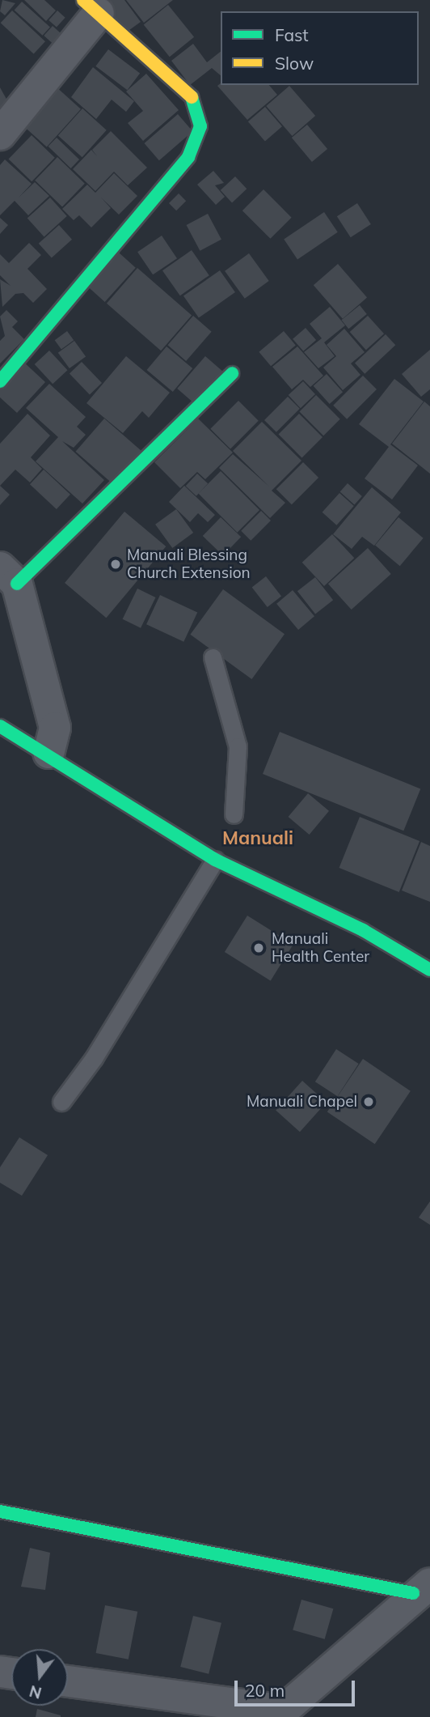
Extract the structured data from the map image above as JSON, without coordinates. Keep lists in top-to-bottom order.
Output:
{
  "districts": ["Manuali"],
  "places": ["Manuali Blessing Church Extension", "Manuali Health Center", "Manuali Chapel"],
  "legend": ["Fast", "Slow"],
  "scale_bar": "20 m",
  "north": "bottom"
}
